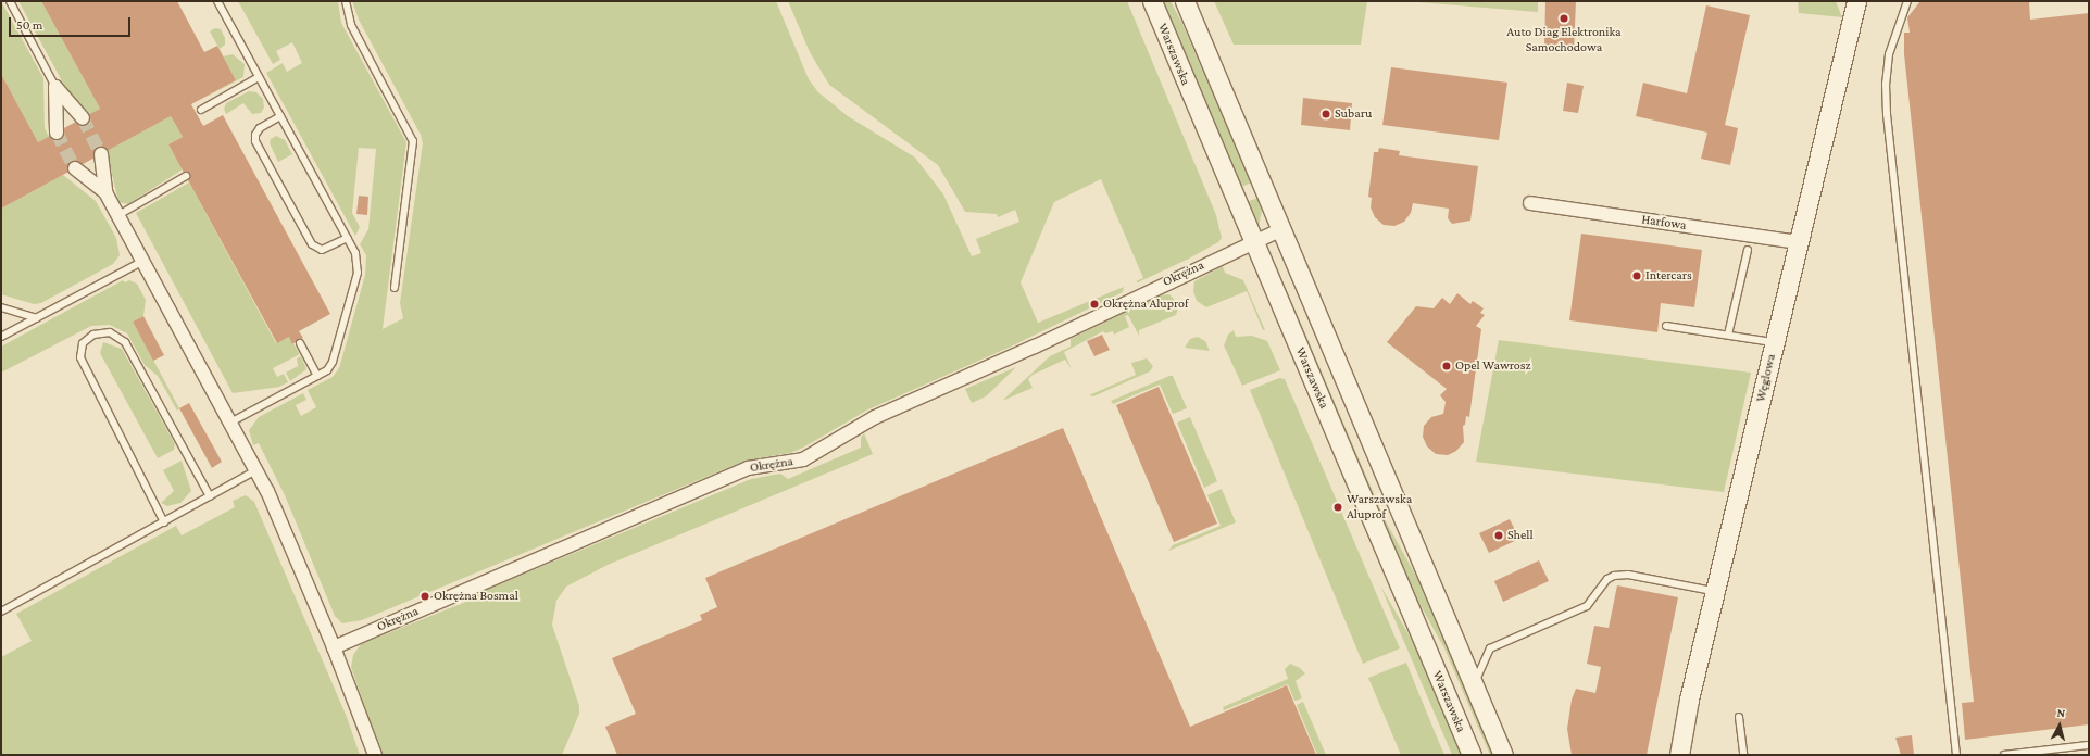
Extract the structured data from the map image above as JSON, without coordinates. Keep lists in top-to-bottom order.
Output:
{
  "streets": {
    "main road": ["Warszawska", "Węglowa"],
    "street": ["Harfowa", "Okrężna"]
  },
  "crossings": [
    ["Warszawska", "Okrężna"],
    ["Harfowa", "Węglowa"]
  ],
  "places": [
    "Auto Diag Elektronika Samochodowa",
    "Subaru",
    "Intercars",
    "Okrężna Aluprof",
    "Opel Wawrosz",
    "Warszawska Aluprof",
    "Shell",
    "Okrężna Bosmal"
  ],
  "scale_bar": "50 m",
  "north": "top"
}
